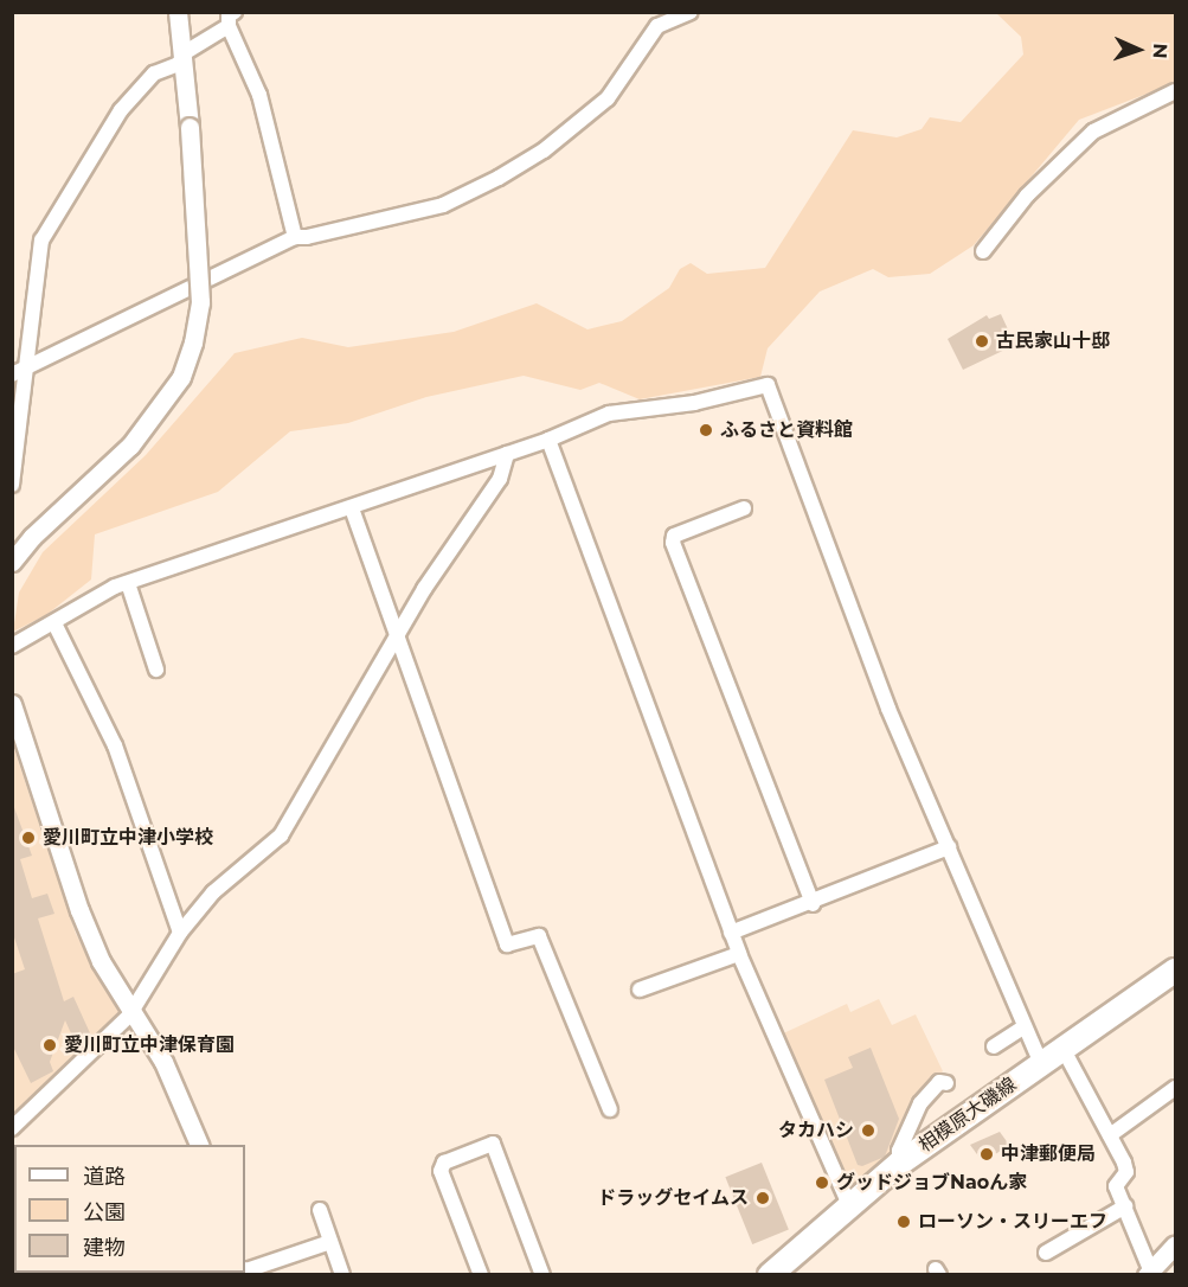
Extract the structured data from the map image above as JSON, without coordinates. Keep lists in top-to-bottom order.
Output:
{
  "streets": {
    "main road": ["相模原大磯線"]
  },
  "places": [
    "古民家山十邸",
    "ふるさと資料館",
    "愛川町立中津小学校",
    "愛川町立中津保育園",
    "タカハシ",
    "中津郵便局",
    "グッドジョブNaoん家",
    "ドラッグセイムス",
    "ローソン・スリーエフ"
  ],
  "legend": ["道路", "公園", "建物"],
  "north": "right"
}
